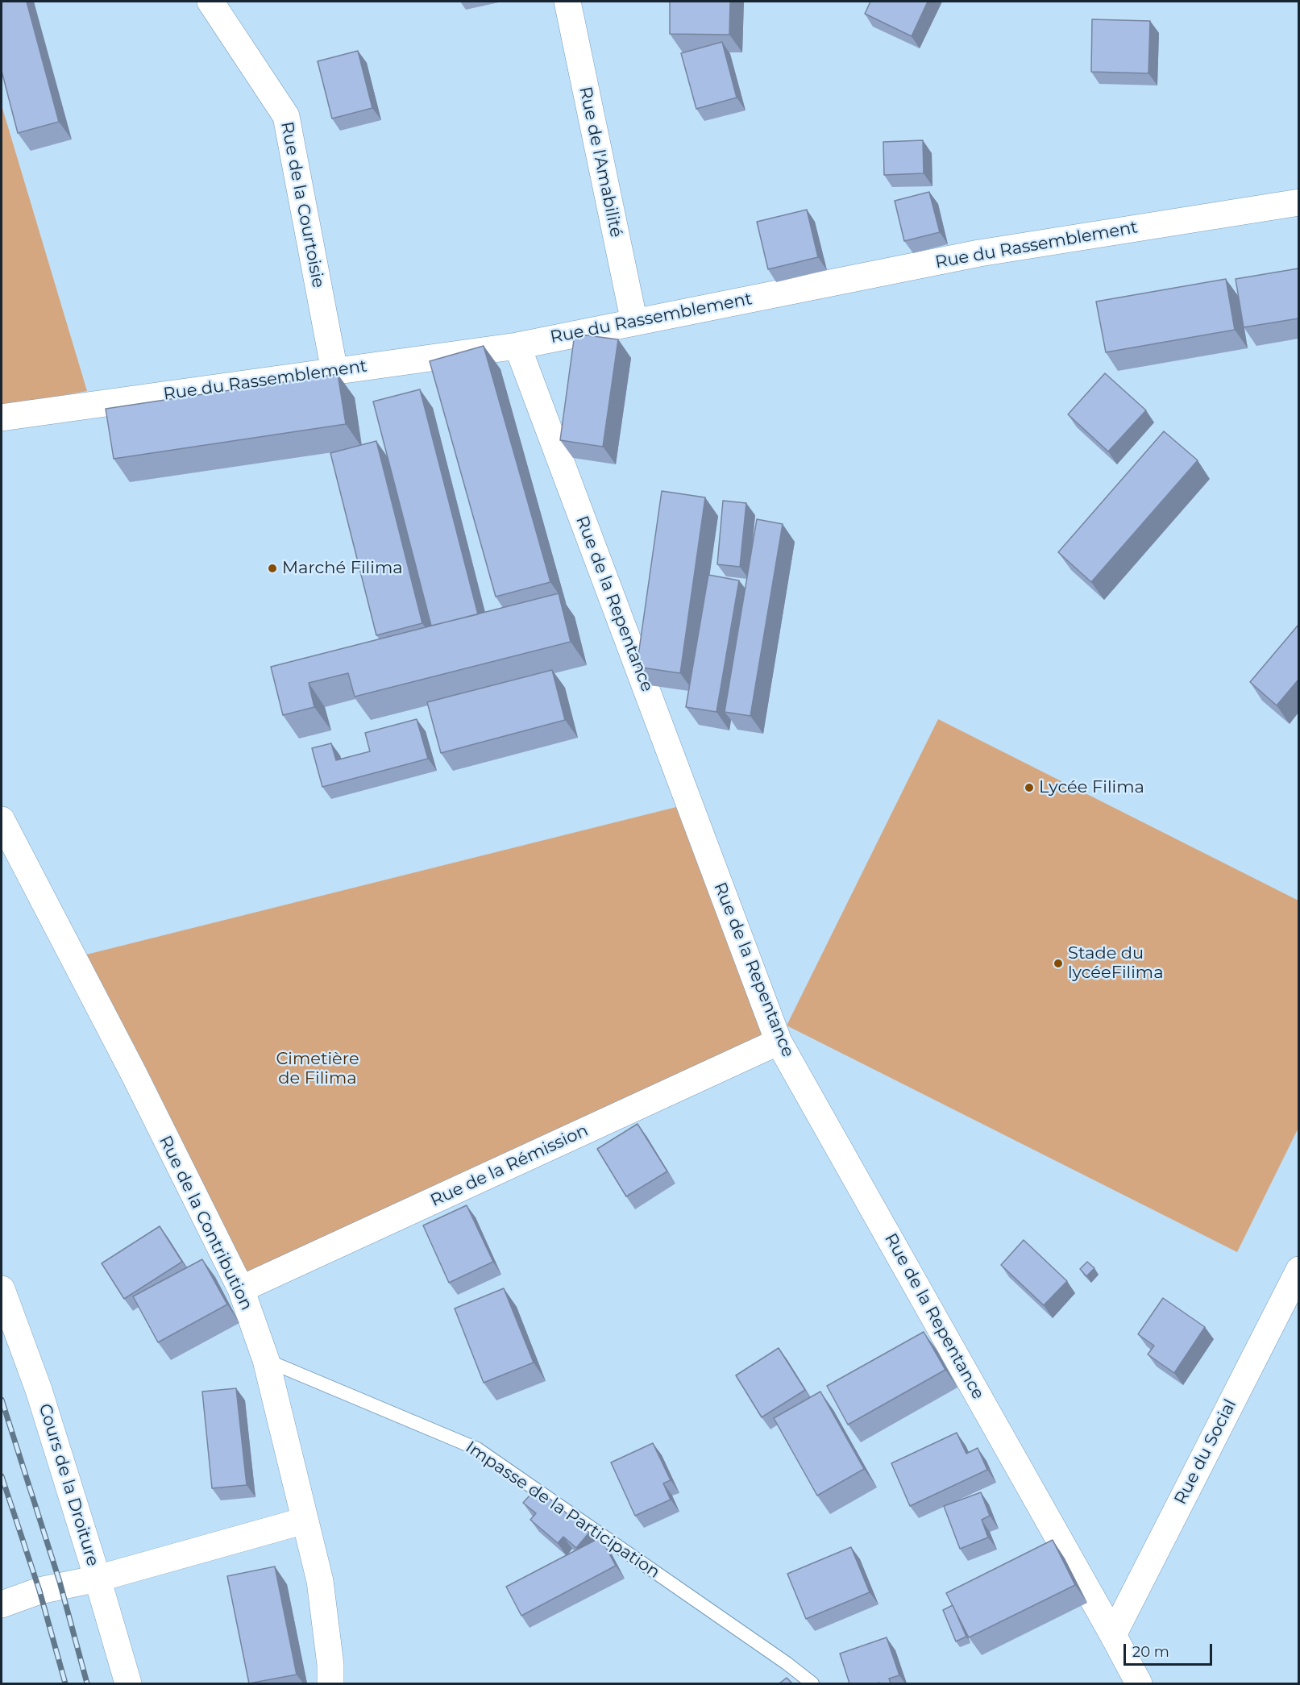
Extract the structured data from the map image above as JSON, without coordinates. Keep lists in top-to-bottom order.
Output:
{
  "streets": {
    "street": [
      "Rue de l'Amabilité",
      "Rue de la Courtoisie",
      "Rue du Rassemblement",
      "Rue de la Repentance",
      "Rue de la Rémission",
      "Rue de la Contribution",
      "Rue du Social",
      "Cours de la Droiture"
    ],
    "lane": ["Impasse de la Participation"]
  },
  "crossings": [
    ["Rue de l'Amabilité", "Rue du Rassemblement"],
    ["Rue de la Courtoisie", "Rue du Rassemblement"],
    ["Rue du Rassemblement", "Rue de la Repentance"],
    ["Rue de la Repentance", "Rue de la Rémission"],
    ["Rue de la Repentance", "Rue du Social"],
    ["Rue de la Rémission", "Rue de la Contribution"],
    ["Rue de la Contribution", "Impasse de la Participation"]
  ],
  "parks": ["Cimetière de Filima"],
  "places": ["Marché Filima", "Lycée Filima", "Stade du lycéeFilima"],
  "scale_bar": "20 m"
}
